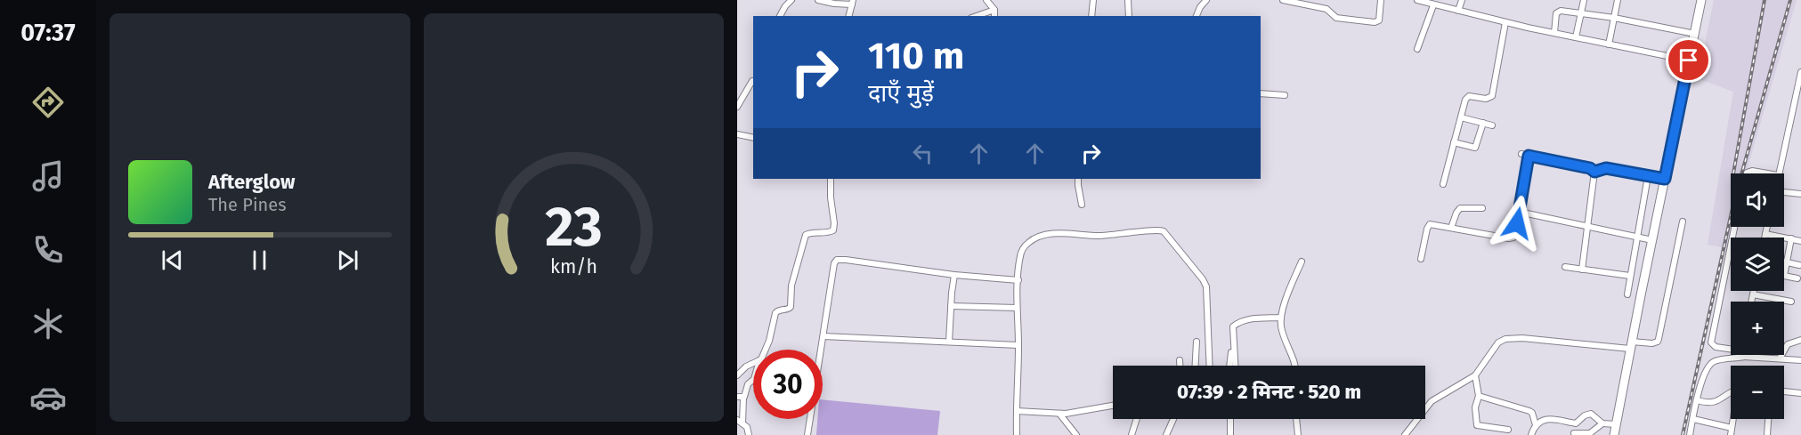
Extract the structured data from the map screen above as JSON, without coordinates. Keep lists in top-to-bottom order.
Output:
{
  "page": {
    "tabs": "07:37",
    "turn": ["110 m", "दाएँ मुड़ें"],
    "song": ["Afterglow", "The Pines"],
    "map_buttons": ["+", "−"],
    "limit": "30",
    "trip": "07:39 · 2 मिनट · 520 m",
    "gauge": ["23", "km/h"]
  }
}
